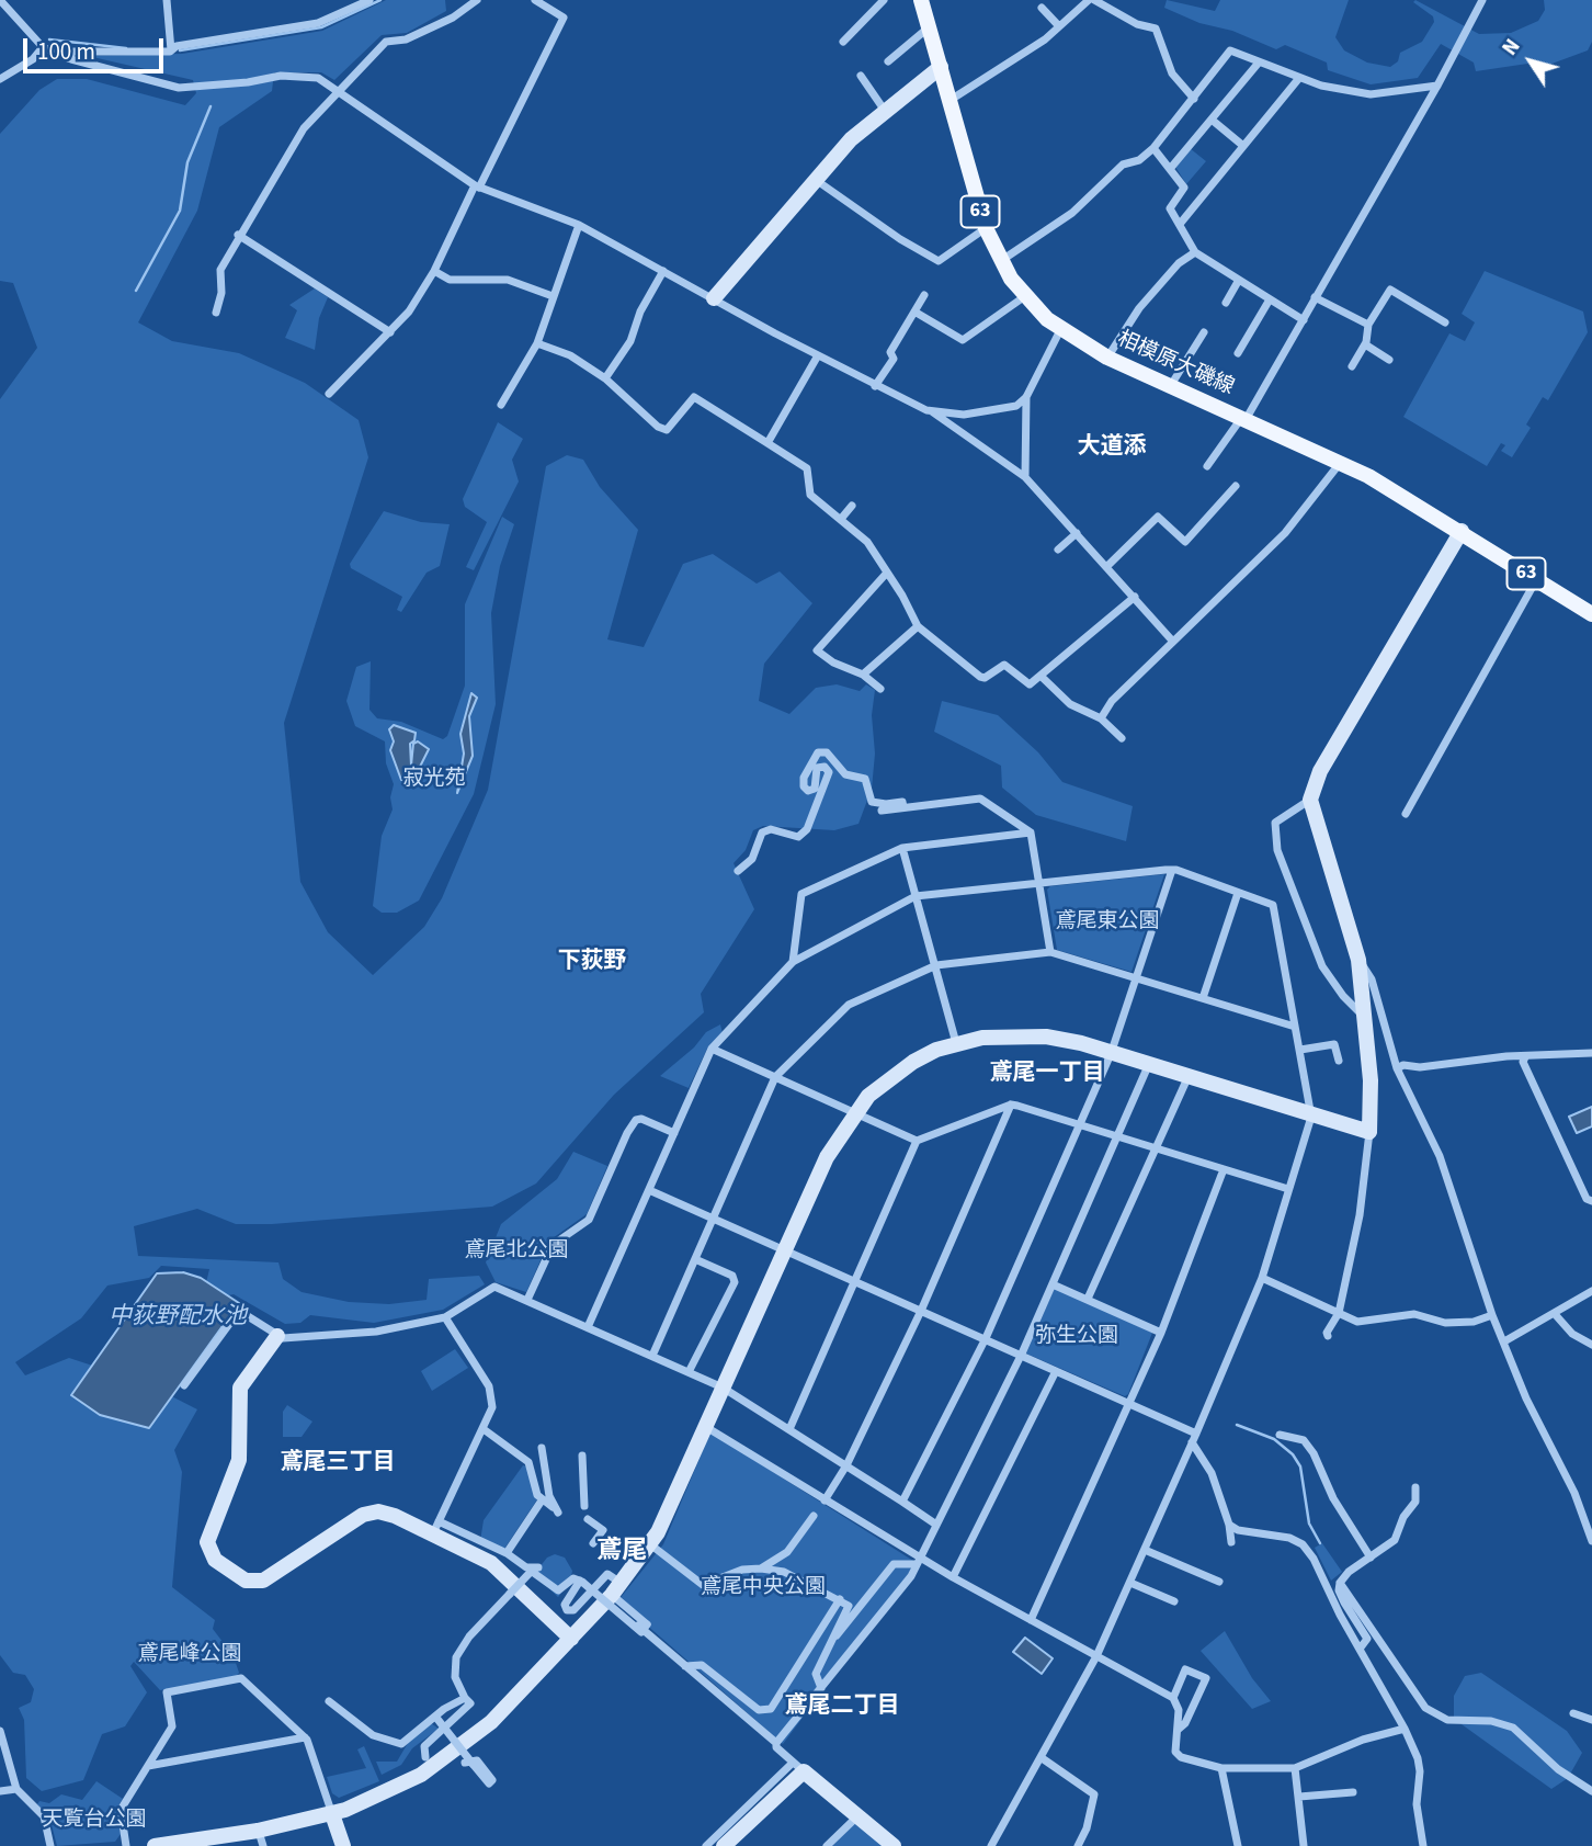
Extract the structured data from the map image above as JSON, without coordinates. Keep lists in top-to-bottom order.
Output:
{
  "streets": {
    "main road": ["63", "相模原大磯線"]
  },
  "districts": [
    "大道添",
    "下荻野",
    "鳶尾一丁目",
    "鳶尾三丁目",
    "鳶尾",
    "鳶尾二丁目"
  ],
  "water": ["中荻野配水池"],
  "parks": [
    "寂光苑",
    "鳶尾東公園",
    "鳶尾北公園",
    "弥生公園",
    "鳶尾中央公園",
    "鳶尾峰公園",
    "天覧台公園"
  ],
  "scale_bar": "100 m",
  "north": "top left"
}
